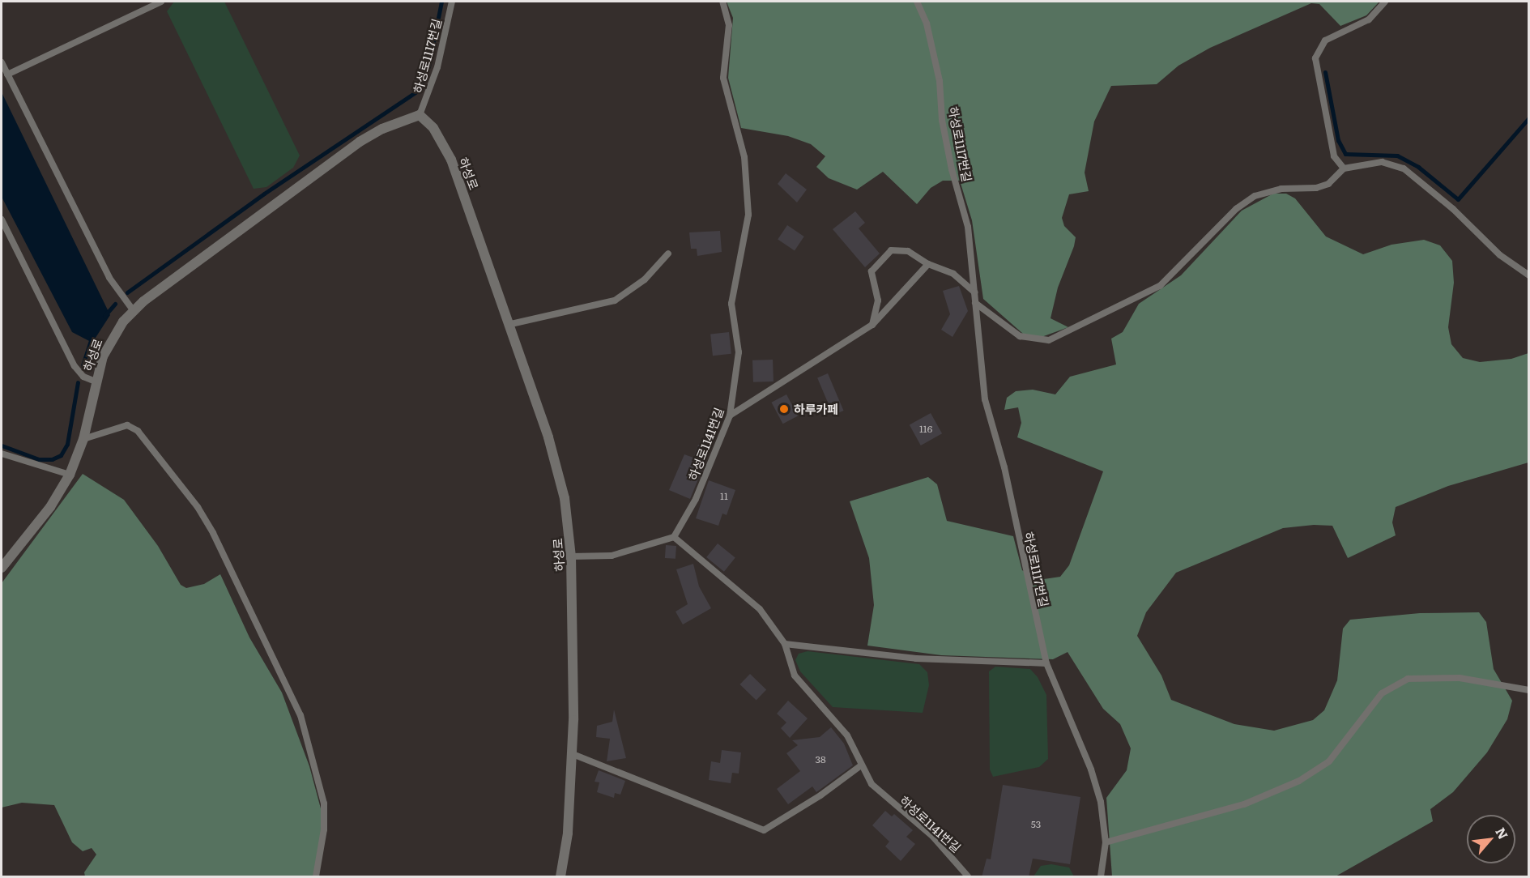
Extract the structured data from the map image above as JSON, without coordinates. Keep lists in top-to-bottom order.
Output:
{
  "streets": {
    "street": ["하성로"],
    "lane": ["하성로1117번길", "하성로1141번길"]
  },
  "crossings": [
    ["하성로1117번길", "하성로"]
  ],
  "places": ["하루카페"],
  "house_numbers": [
    "116",
    "11",
    "38",
    "53"
  ],
  "north": "top right"
}
